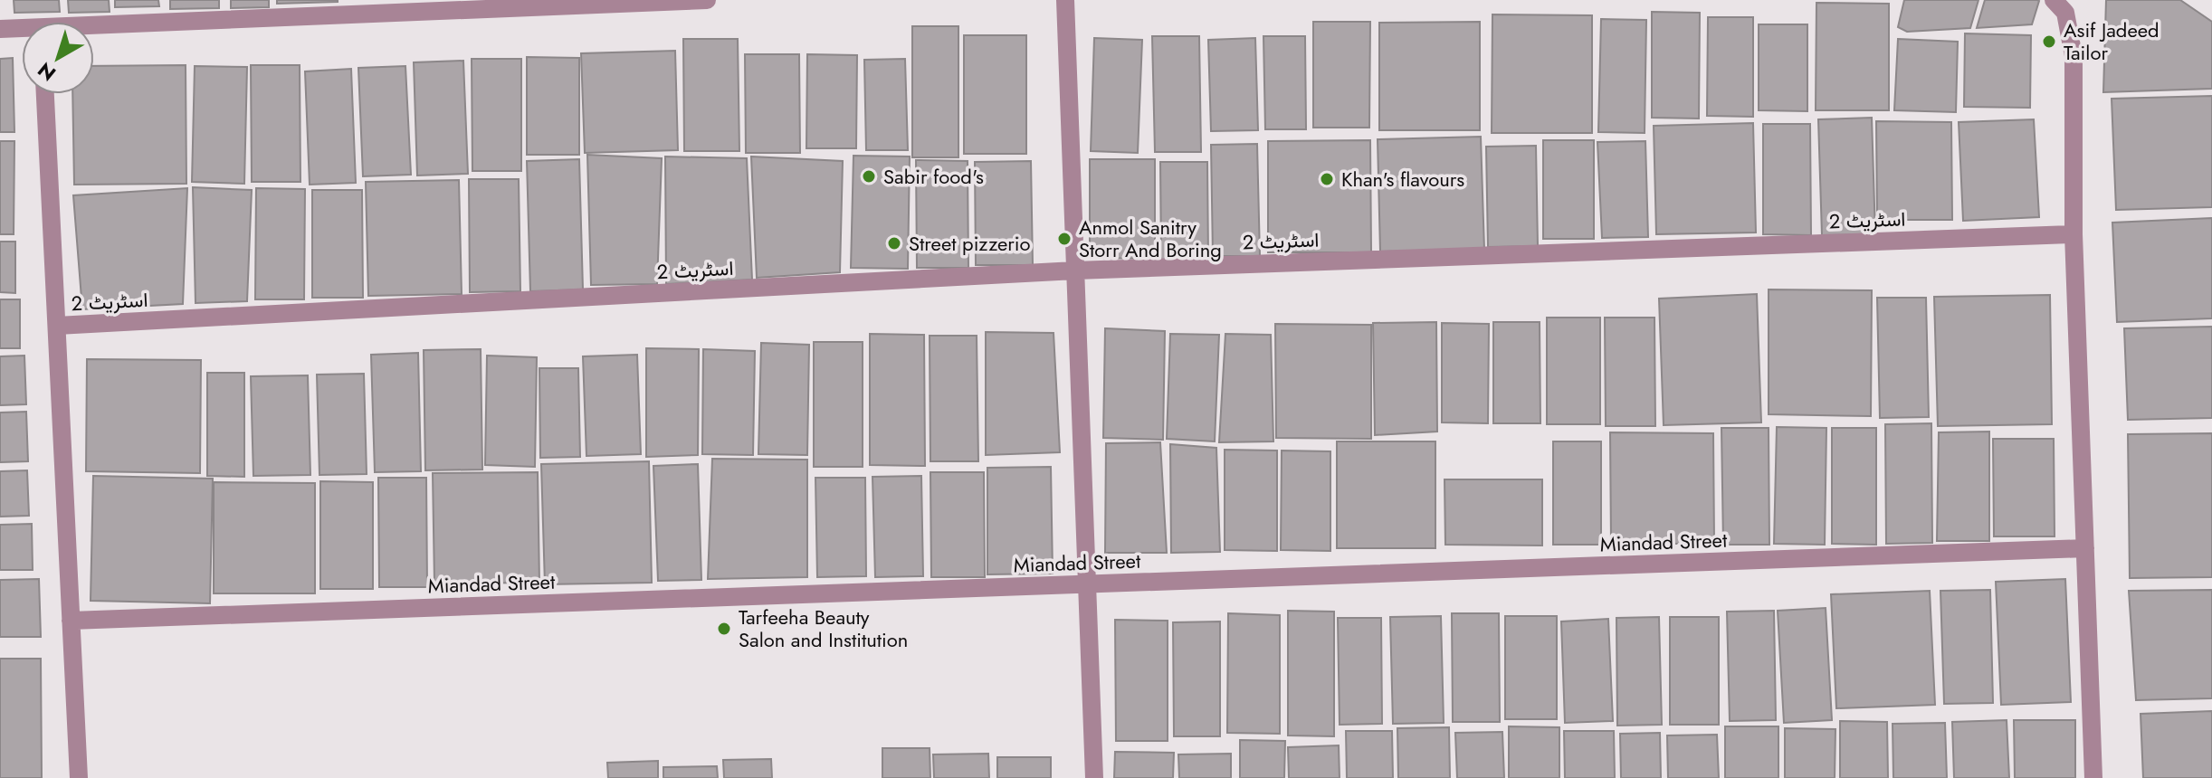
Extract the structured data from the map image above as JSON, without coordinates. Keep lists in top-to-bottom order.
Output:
{
  "streets": {
    "street": ["اسٹریٹ 2", "Miandad Street"]
  },
  "places": [
    "Asif Jadeed Tailor",
    "Sabir food's",
    "Khan's flavours",
    "Anmol Sanitry Storr And Boring",
    "Street pizzerio",
    "Tarfeeha Beauty Salon and Institution"
  ],
  "north": "bottom left"
}
